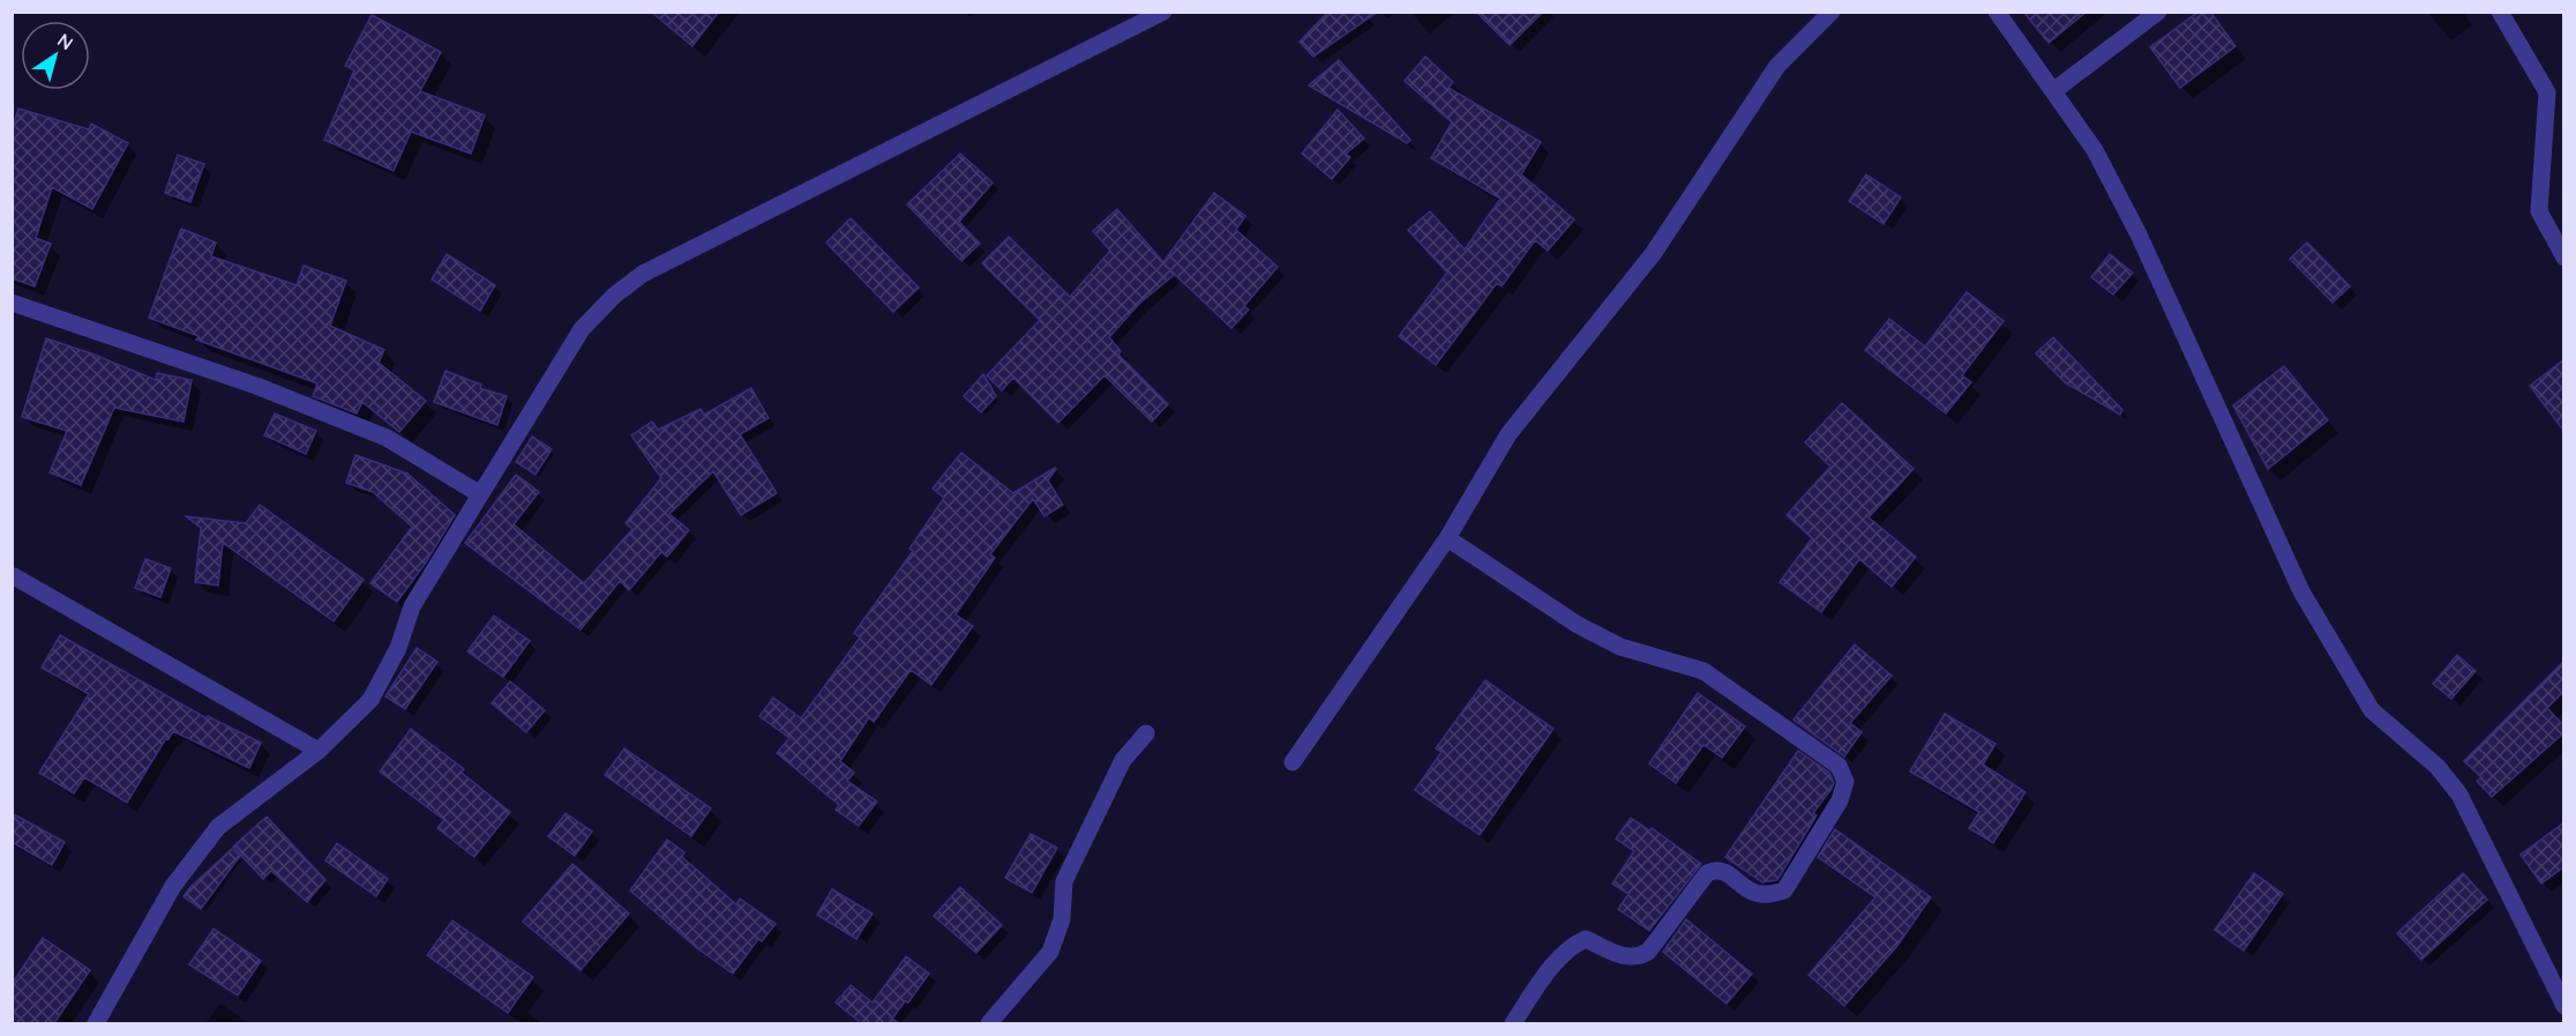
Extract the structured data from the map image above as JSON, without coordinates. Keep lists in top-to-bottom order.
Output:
{
  "north": "top right"
}
